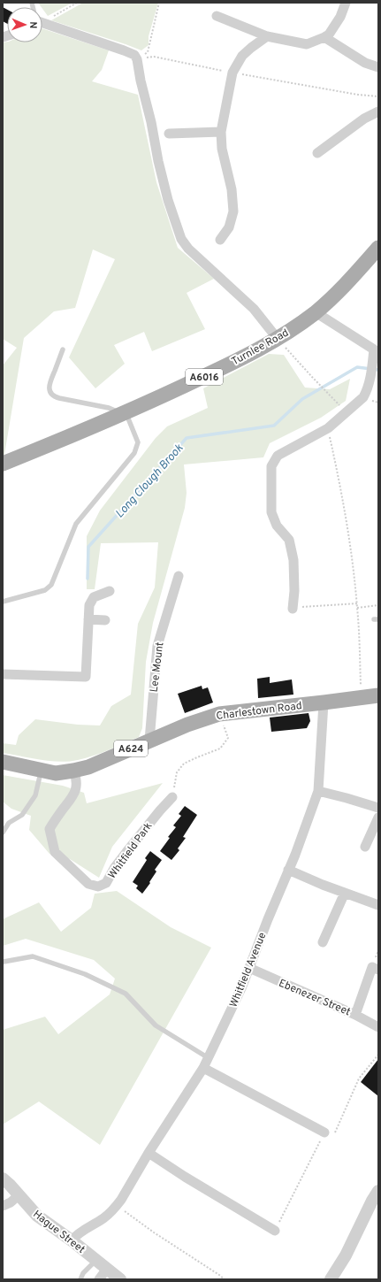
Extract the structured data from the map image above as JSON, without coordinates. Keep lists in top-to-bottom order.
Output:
{
  "streets": {
    "main road": [
      "Turnlee Road",
      "A6016",
      "Charlestown Road",
      "A624"
    ],
    "street": [
      "Lee Mount",
      "Whitfield Park",
      "Whitfield Avenue",
      "Ebenezer Street",
      "Hague Street"
    ]
  },
  "crossings": [
    ["Lee Mount", "Charlestown Road"],
    ["Charlestown Road", "Whitfield Park"],
    ["Charlestown Road", "Whitfield Avenue"],
    ["Whitfield Avenue", "Ebenezer Street"],
    ["Whitfield Avenue", "Hague Street"]
  ],
  "water": ["Long Clough Brook"],
  "north": "right"
}
